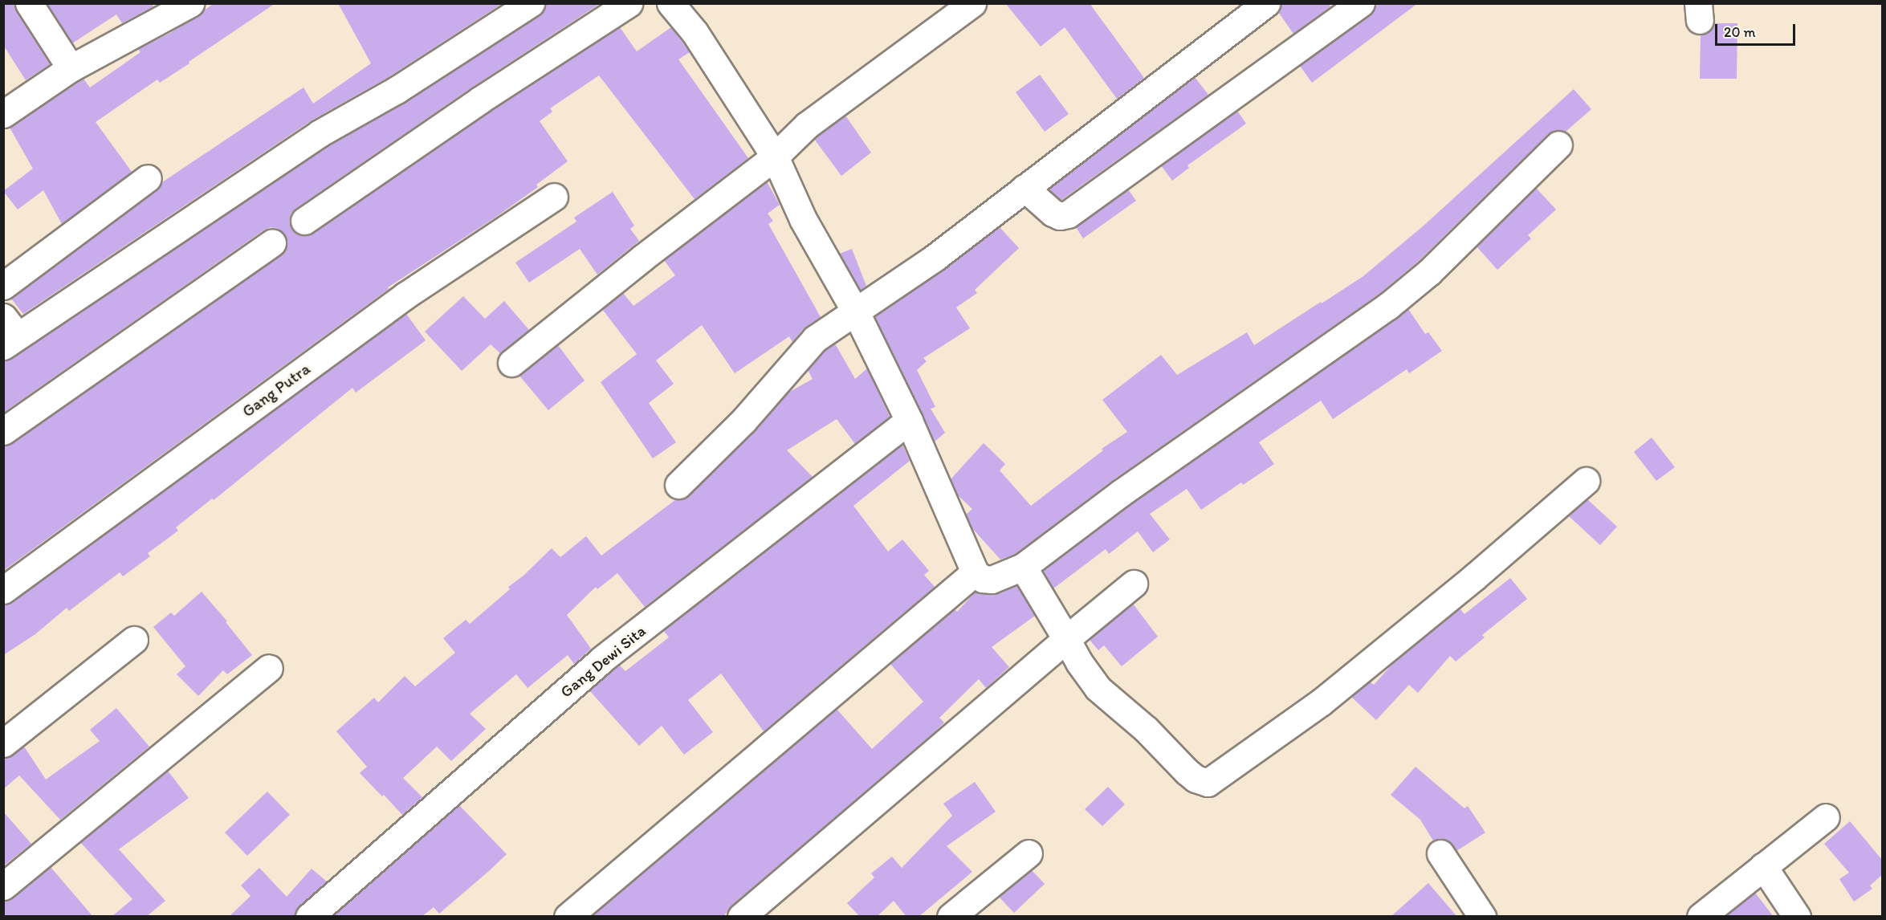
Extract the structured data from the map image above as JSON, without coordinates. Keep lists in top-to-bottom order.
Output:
{
  "streets": {
    "street": ["Gang Putra", "Gang Dewi Sita"]
  },
  "scale_bar": "20 m"
}
